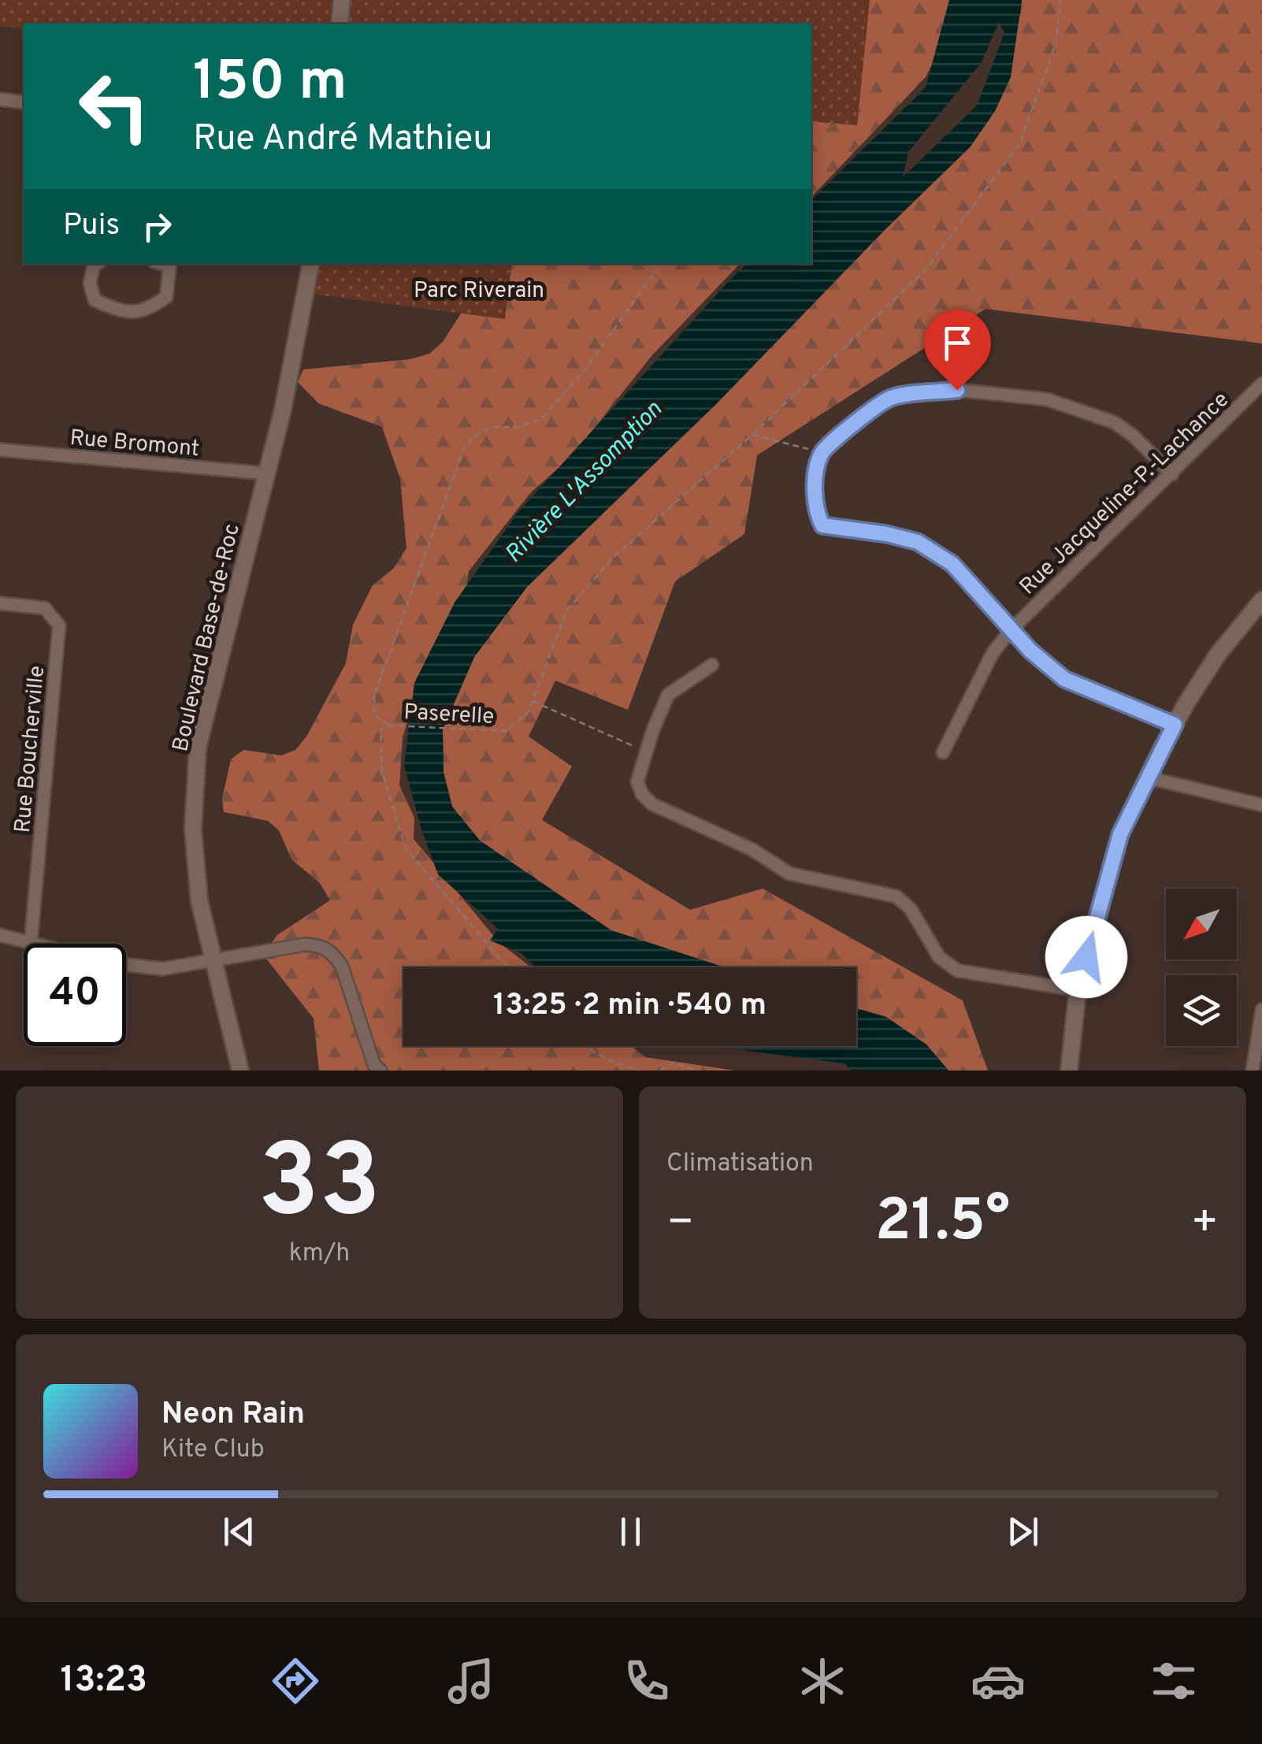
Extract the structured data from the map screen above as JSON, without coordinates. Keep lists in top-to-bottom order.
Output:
{
  "streets": {
    "street": [
      "Rue Bromont",
      "Rue Jacqueline-P.-Lachance",
      "Boulevard Base-de-Roc",
      "Rue Boucherville"
    ],
    "path": ["Paserelle"]
  },
  "crossings": [
    ["Rue Bromont", "Boulevard Base-de-Roc"]
  ],
  "water": ["Rivière L'Assomption"],
  "parks": ["Parc Riverain"],
  "north": "bottom left",
  "page": {
    "turn": ["150 m", "Rue André Mathieu"],
    "then": "Puis",
    "limit": "40",
    "trip": "13:25 · 2 min · 540 m",
    "tile": [
      ["33", "km/h"],
      "Climatisation"
    ],
    "heat": ["−", "21.5°", "+"],
    "song": ["Neon Rain", "Kite Club"],
    "tabs": "13:23"
  }
}
